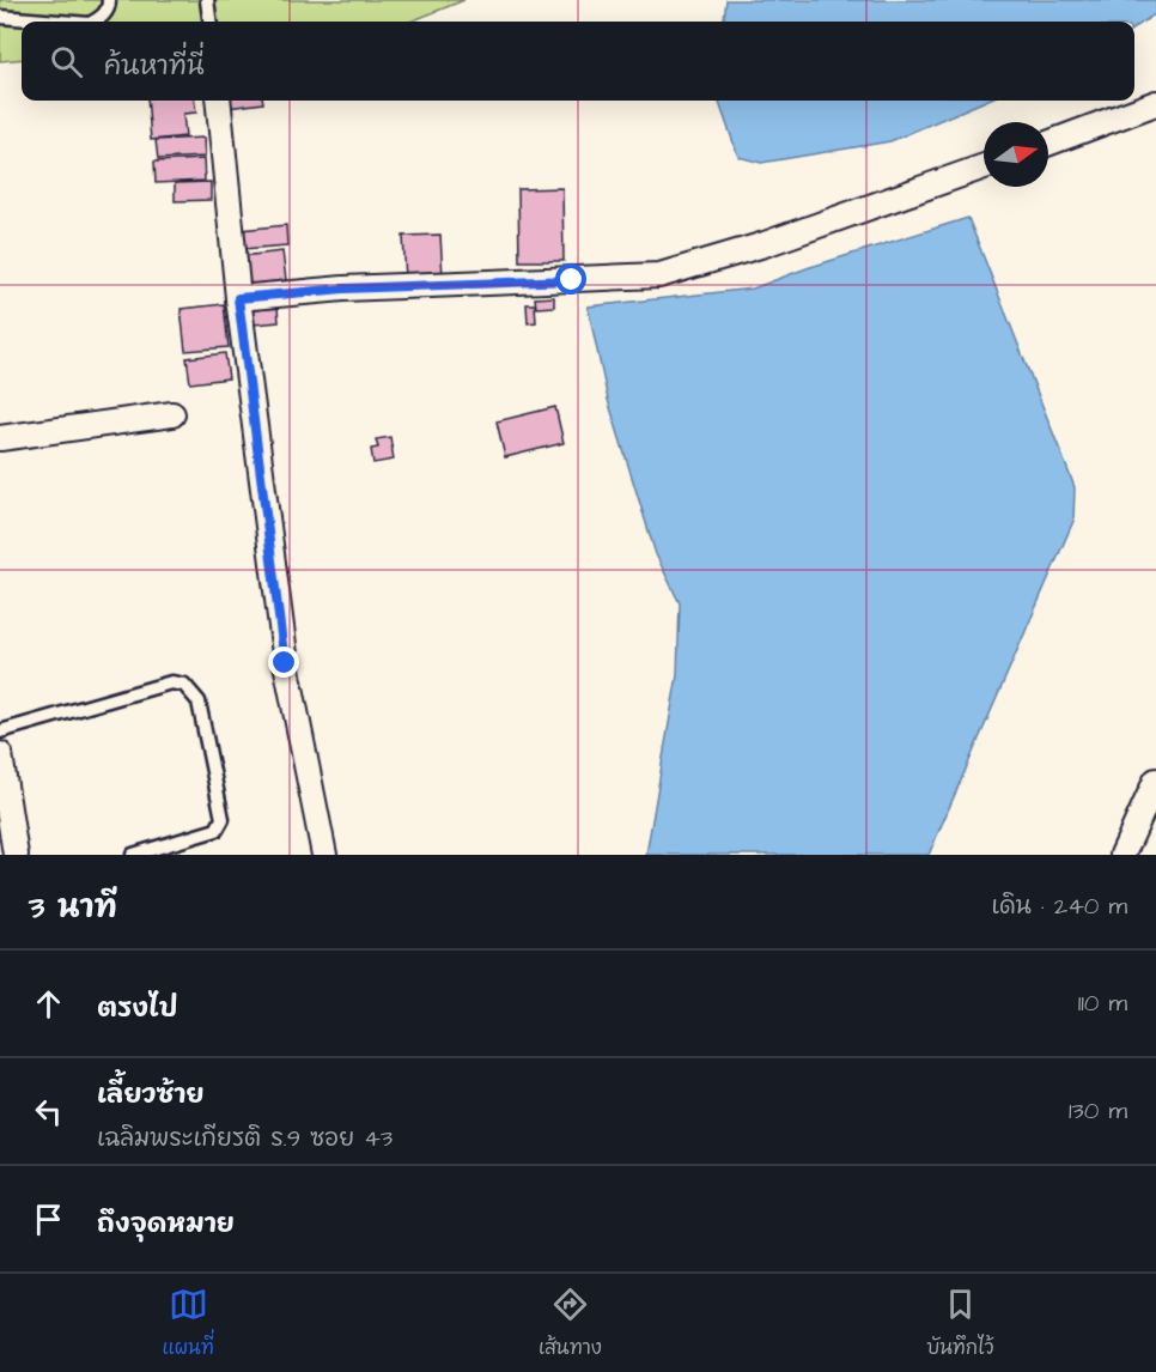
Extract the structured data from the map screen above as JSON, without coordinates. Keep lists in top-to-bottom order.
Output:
{
  "north": "right",
  "page": {
    "search": "ค้นหาที่นี่",
    "heading": ["3 นาที", "เดิน · 240 m"],
    "list": [
      ["ตรงไป", "110 m"],
      ["เลี้ยวซ้าย", "เฉลิมพระเกียรติ ร.9 ซอย 43", "130 m"],
      "ถึงจุดหมาย"
    ],
    "nav": ["แผนที่", "เส้นทาง", "บันทึกไว้"]
  }
}
